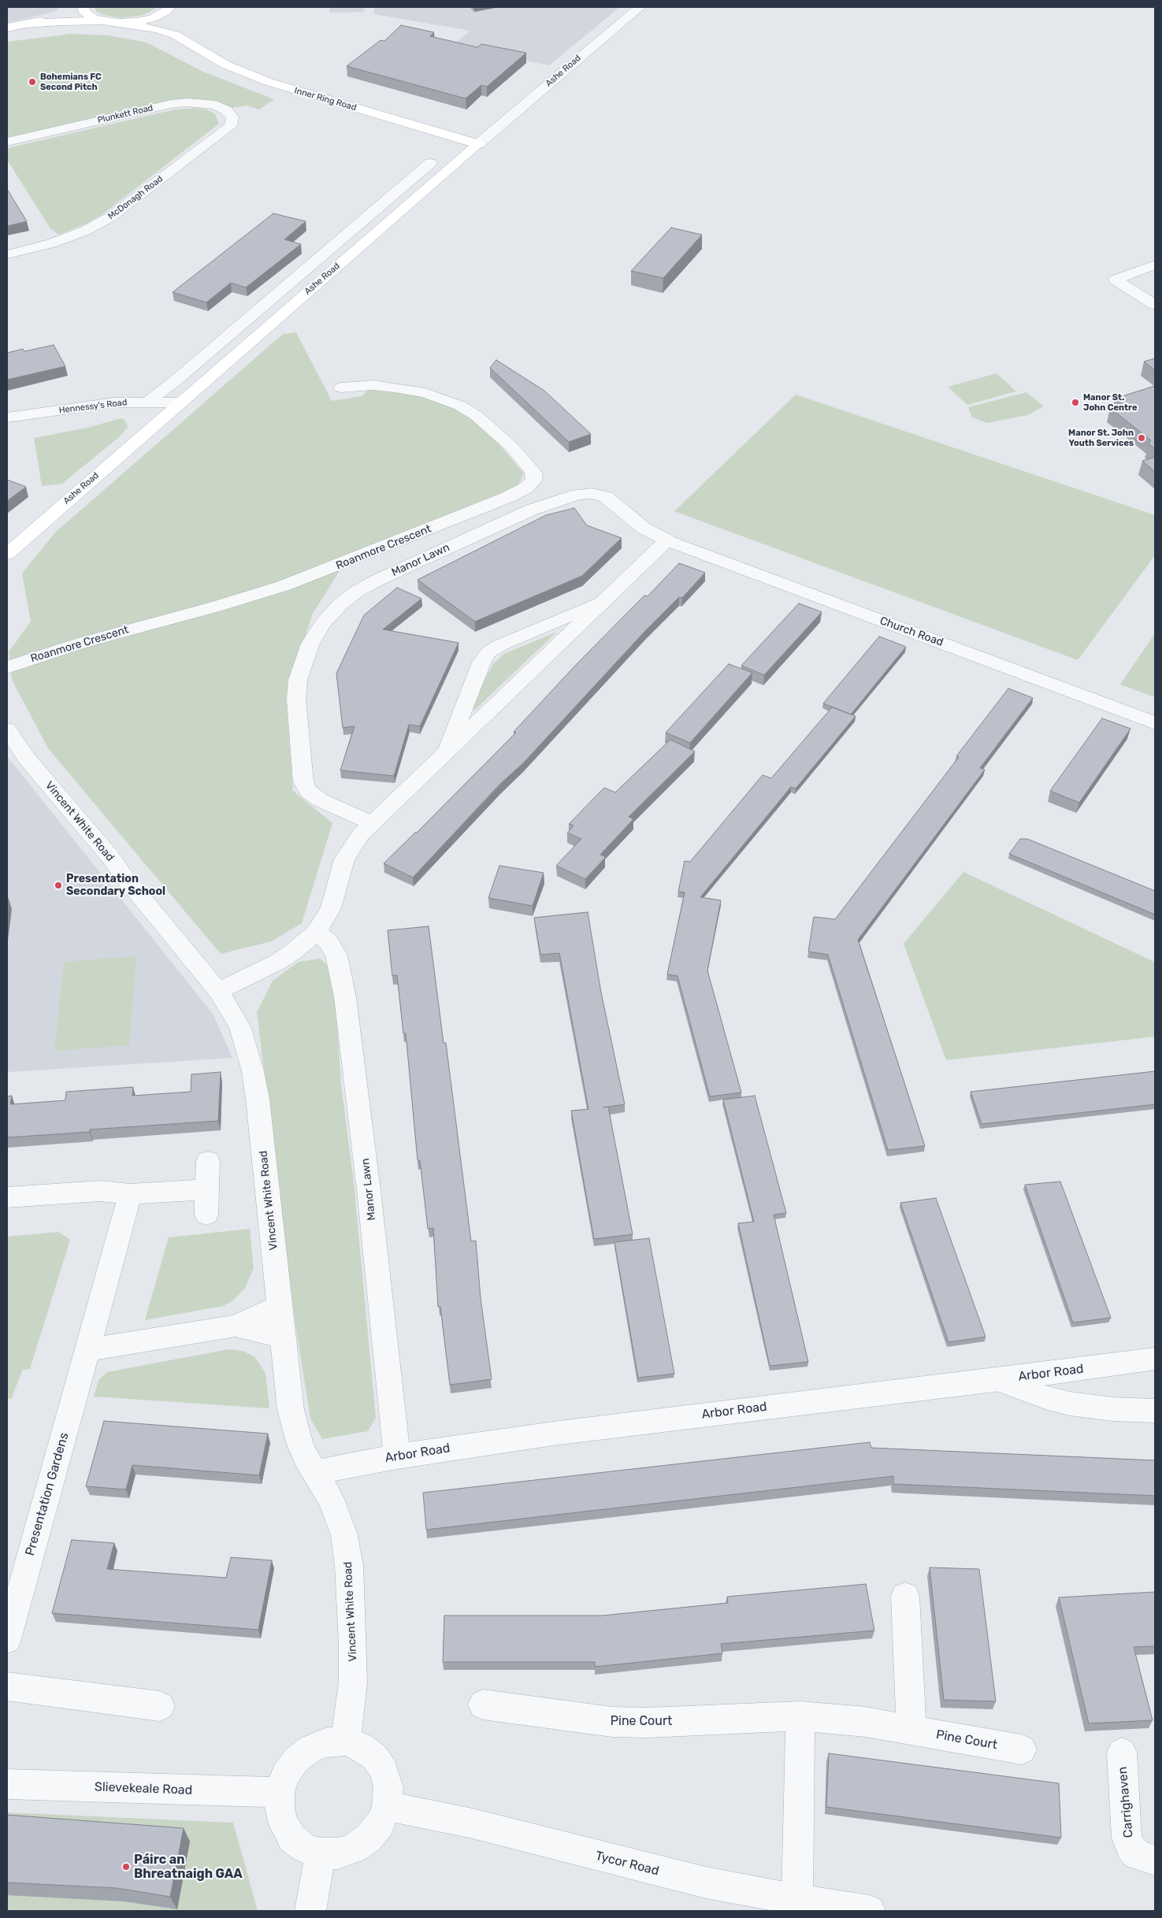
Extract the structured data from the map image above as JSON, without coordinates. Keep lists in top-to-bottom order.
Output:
{
  "streets": {
    "main road": ["Ashe Road", "Inner Ring Road"],
    "street": [
      "Plunkett Road",
      "McDonagh Road",
      "Hennessy's Road",
      "Roanmore Crescent",
      "Manor Lawn",
      "Church Road",
      "Vincent White Road",
      "Arbor Road",
      "Presentation Gardens",
      "Pine Court",
      "Slievekeale Road",
      "Carrighaven",
      "Tycor Road"
    ]
  },
  "crossings": [
    ["Ashe Road", "Inner Ring Road"],
    ["Ashe Road", "Hennessy's Road"],
    ["Plunkett Road", "McDonagh Road"],
    ["Manor Lawn", "Church Road"],
    ["Manor Lawn", "Arbor Road"],
    ["Vincent White Road", "Arbor Road"],
    ["Vincent White Road", "Slievekeale Road"],
    ["Vincent White Road", "Tycor Road"],
    ["Slievekeale Road", "Tycor Road"]
  ],
  "places": [
    "Bohemians FC Second Pitch",
    "Manor St. John Centre",
    "Manor St. John Youth Services",
    "Presentation Secondary School",
    "Páirc an Bhreatnaigh GAA"
  ]
}
